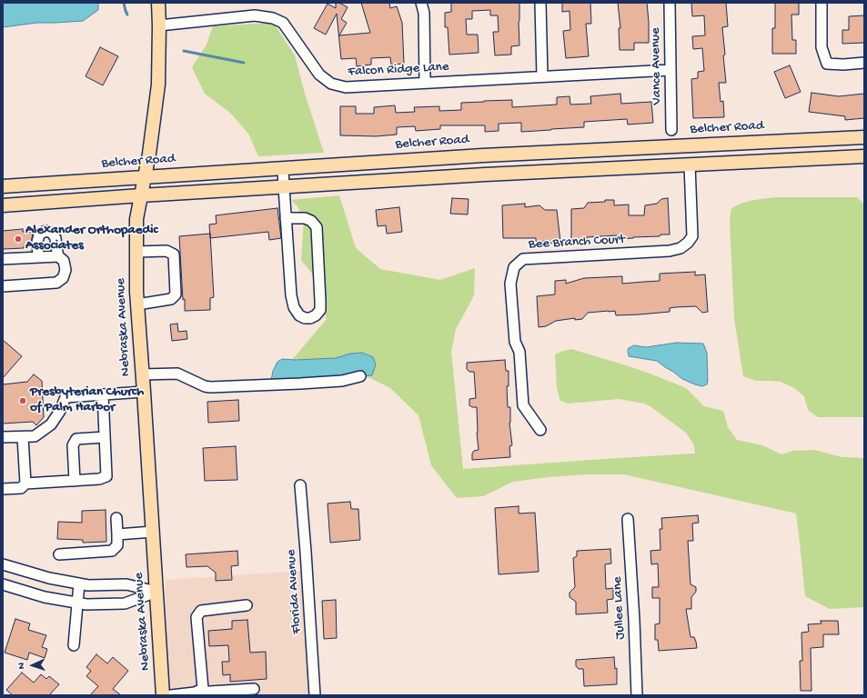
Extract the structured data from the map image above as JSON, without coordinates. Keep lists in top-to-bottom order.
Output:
{
  "streets": {
    "main road": ["Belcher Road", "Nebraska Avenue"],
    "street": [
      "Vance Avenue",
      "Falcon Ridge Lane",
      "Bee Branch Court",
      "Florida Avenue",
      "Jullee Lane"
    ]
  },
  "crossings": [
    ["Vance Avenue", "Falcon Ridge Lane"],
    ["Falcon Ridge Lane", "Nebraska Avenue"],
    ["Belcher Road", "Nebraska Avenue"]
  ],
  "places": ["Alexander Orthopaedic Associates", "Presbyterian Church of Palm Harbor"],
  "north": "left"
}
